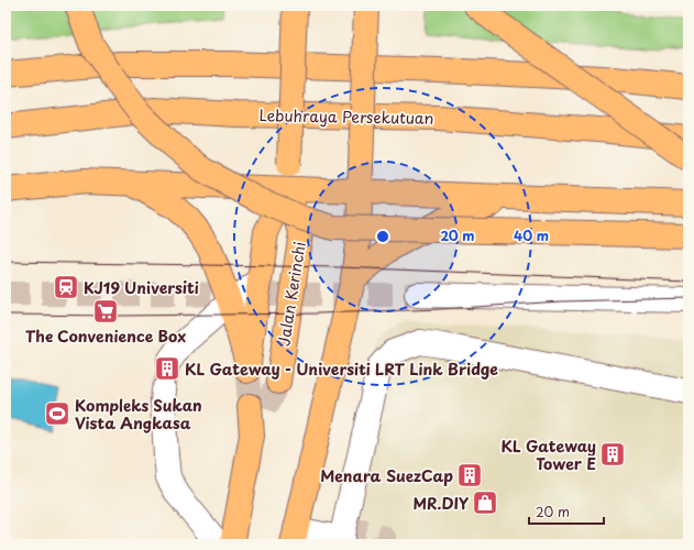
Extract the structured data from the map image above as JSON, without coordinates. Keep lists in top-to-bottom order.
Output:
{
  "streets": {
    "main road": ["Lebuhraya Persekutuan", "Jalan Kerinchi"]
  },
  "places": {
    "station": ["KJ19 Universiti"],
    "supermarket": ["The Convenience Box"],
    "building": ["KL Gateway - Universiti LRT Link Bridge", "KL Gateway Tower E", "Menara SuezCap"],
    "sports": ["Kompleks Sukan Vista Angkasa"],
    "shop": ["MR.DIY"]
  },
  "scale_bar": "20 m",
  "rings": ["20 m", "40 m"]
}
